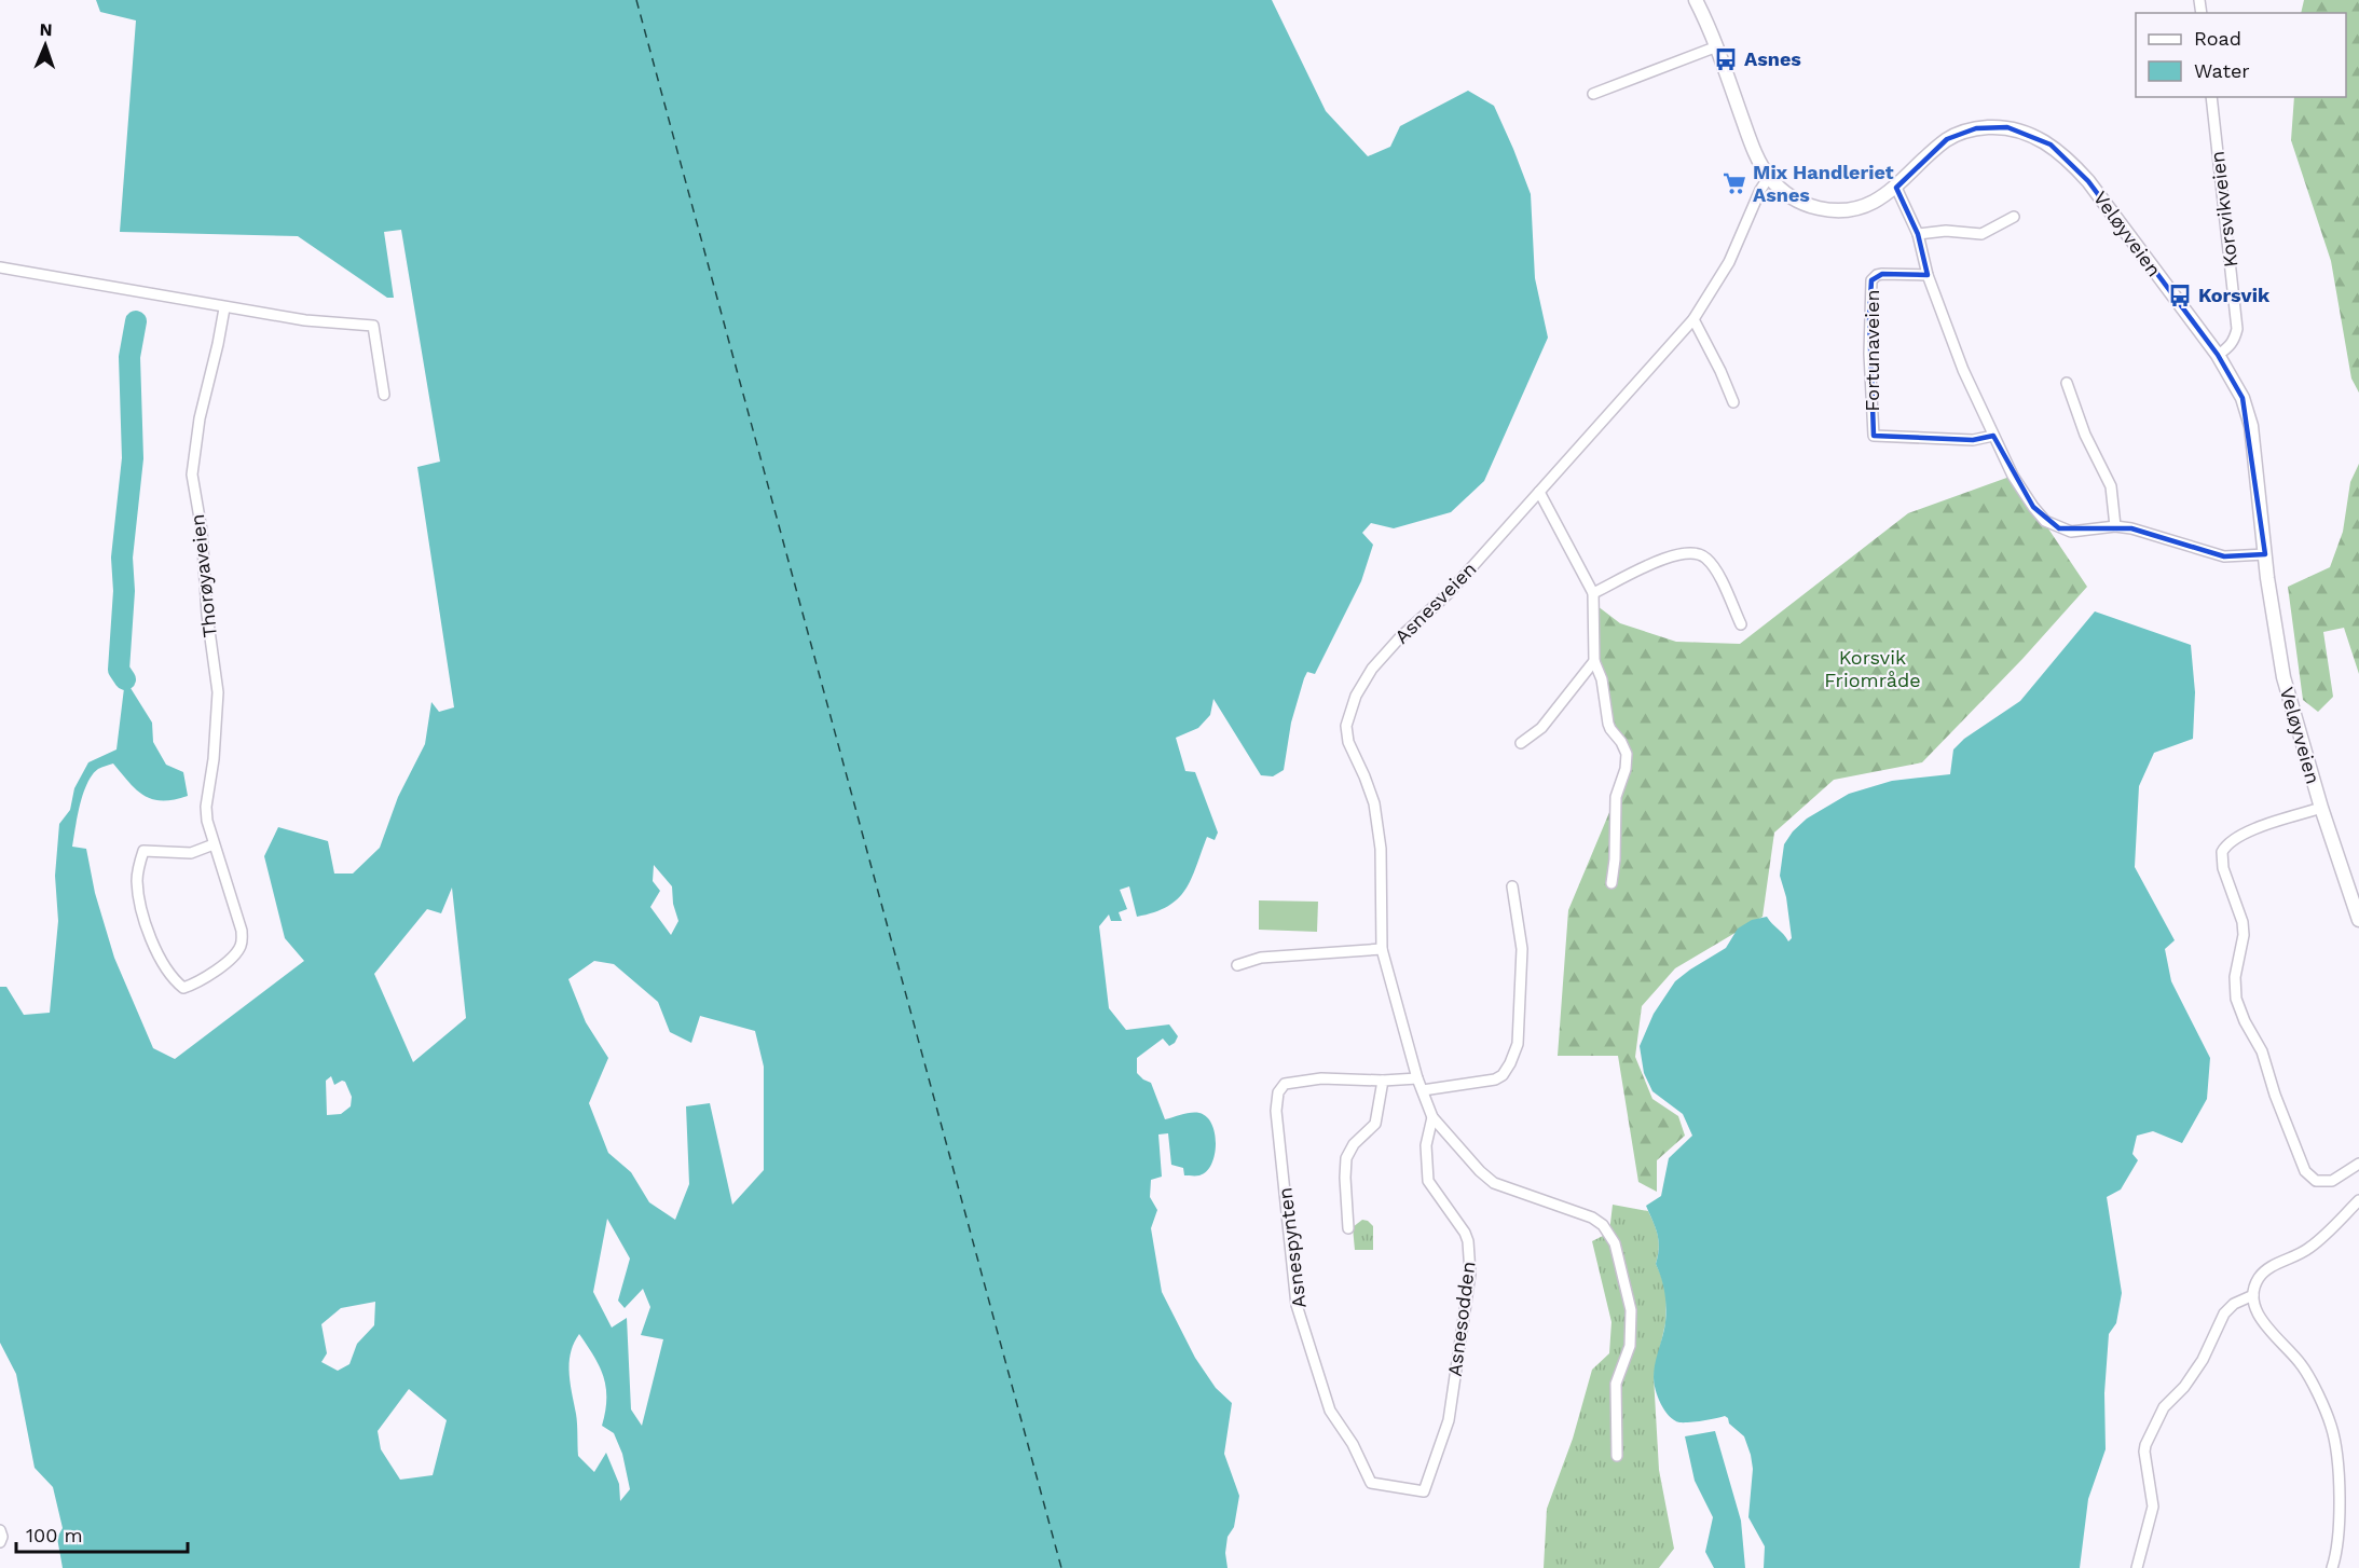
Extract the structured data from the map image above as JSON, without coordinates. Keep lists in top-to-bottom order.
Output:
{
  "streets": {
    "main road": ["Veløyveien"],
    "street": [
      "Korsvikveien",
      "Fortunaveien",
      "Thorøyaveien",
      "Asnesveien",
      "Asnespynten",
      "Asnesodden"
    ]
  },
  "crossings": [
    ["Korsvikveien", "Veløyveien"],
    ["Veløyveien", "Asnesveien"],
    ["Asnesveien", "Asnespynten"],
    ["Asnesveien", "Asnesodden"],
    ["Asnespynten", "Asnesodden"]
  ],
  "parks": ["Korsvik Friområde"],
  "places": {
    "bus stop": ["Asnes", "Korsvik"],
    "supermarket": ["Mix Handleriet Asnes"]
  },
  "legend": ["Road", "Water"],
  "scale_bar": "100 m",
  "north": "top"
}
